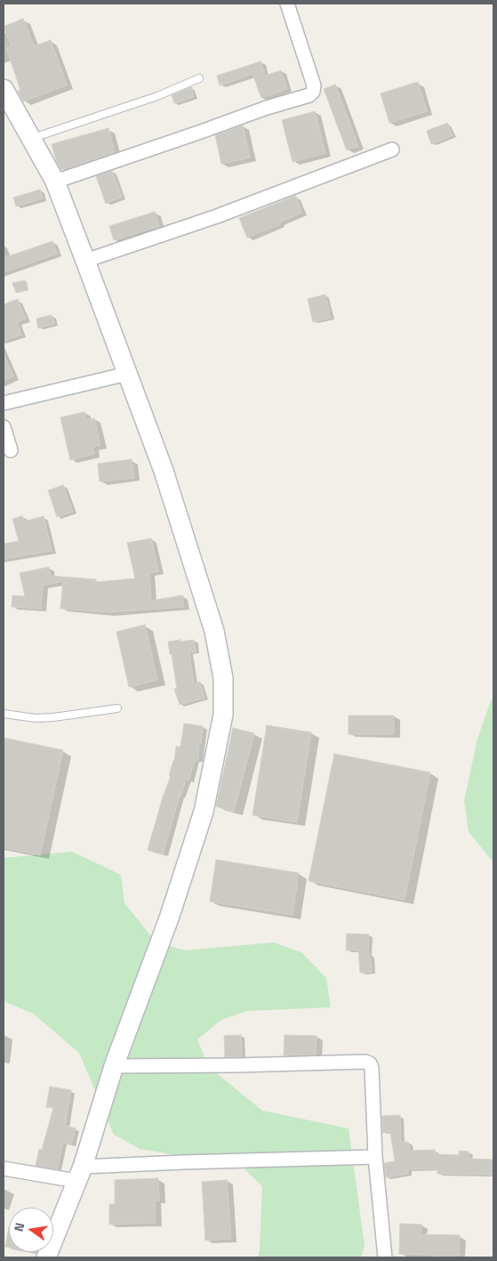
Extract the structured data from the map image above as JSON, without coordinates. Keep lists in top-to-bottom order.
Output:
{
  "north": "left"
}
